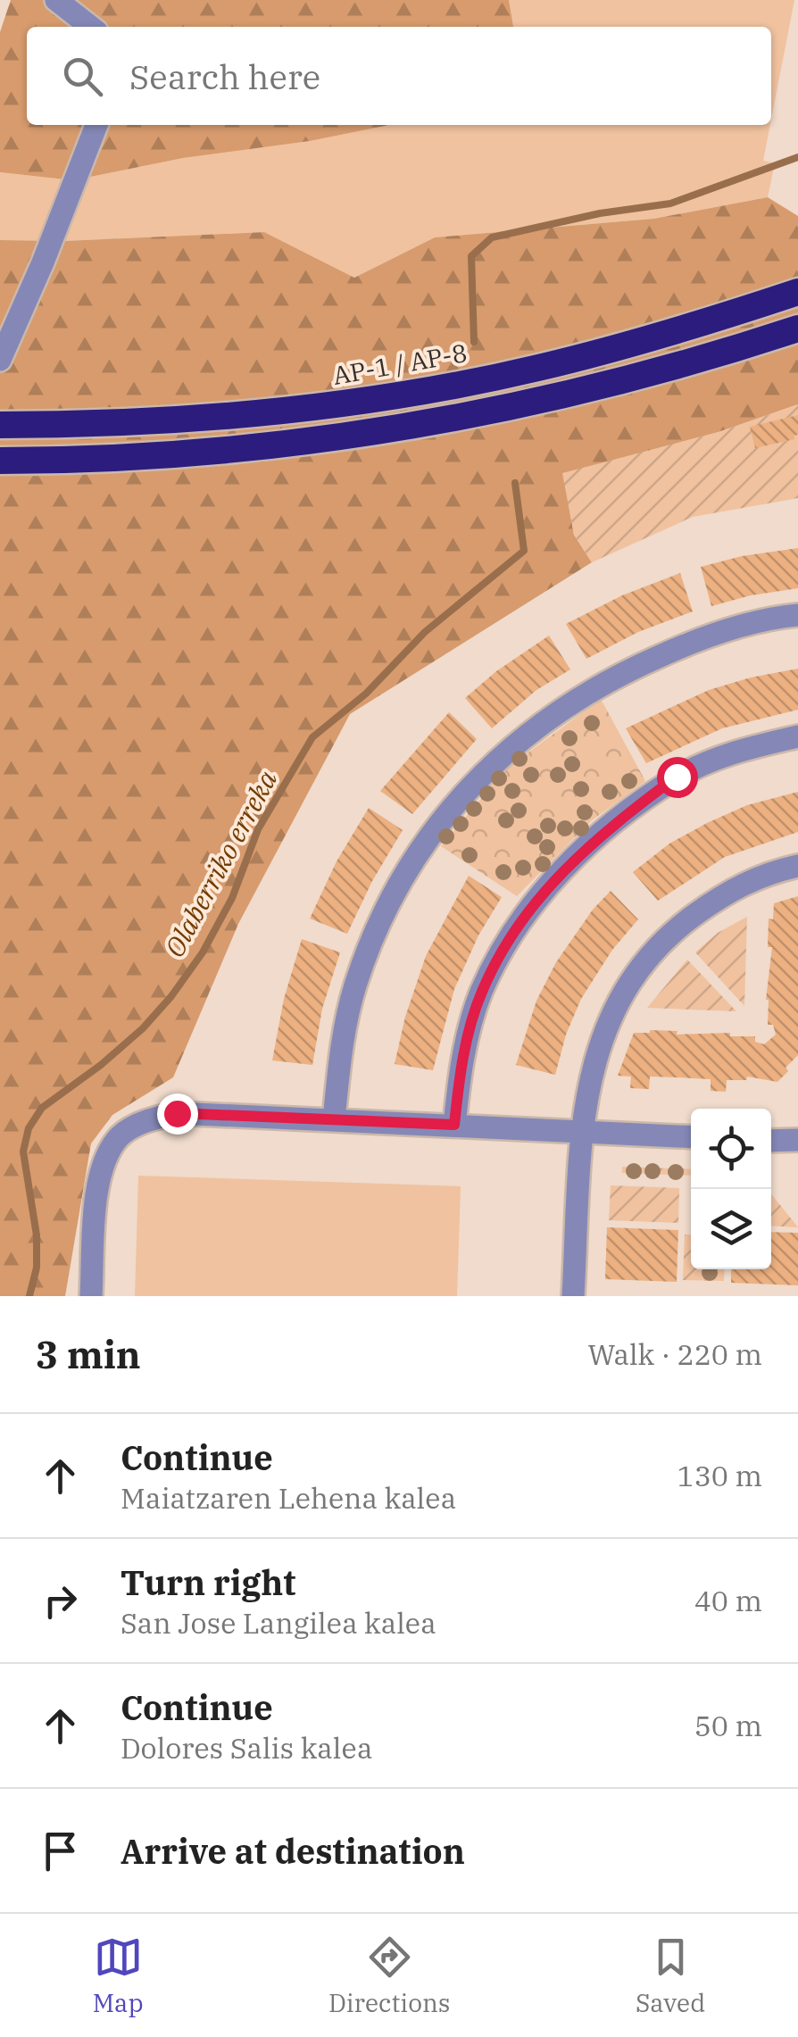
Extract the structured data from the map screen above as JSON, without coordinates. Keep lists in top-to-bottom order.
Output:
{
  "streets": {
    "highway": ["AP-1 / AP-8"]
  },
  "water": ["Olaberriko erreka"],
  "page": {
    "search": "Search here",
    "heading": ["3 min", "Walk · 220 m"],
    "list": [
      ["Continue", "Maiatzaren Lehena kalea", "130 m"],
      ["Turn right", "San Jose Langilea kalea", "40 m"],
      ["Continue", "Dolores Salis kalea", "50 m"],
      "Arrive at destination"
    ],
    "nav": ["Map", "Directions", "Saved"]
  }
}
